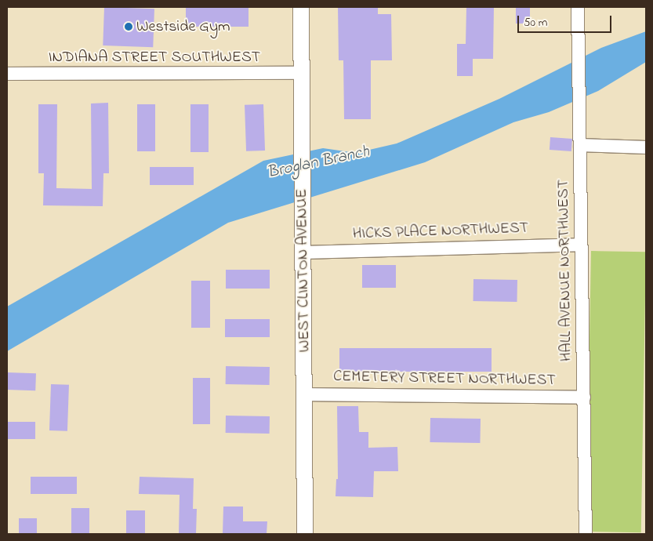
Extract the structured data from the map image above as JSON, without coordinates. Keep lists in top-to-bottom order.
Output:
{
  "streets": {
    "street": [
      "INDIANA STREET SOUTHWEST",
      "HICKS PLACE NORTHWEST",
      "WEST CLINTON AVENUE",
      "HALL AVENUE NORTHWEST",
      "CEMETERY STREET NORTHWEST"
    ]
  },
  "crossings": [
    ["INDIANA STREET SOUTHWEST", "WEST CLINTON AVENUE"],
    ["HICKS PLACE NORTHWEST", "WEST CLINTON AVENUE"],
    ["HICKS PLACE NORTHWEST", "HALL AVENUE NORTHWEST"],
    ["WEST CLINTON AVENUE", "CEMETERY STREET NORTHWEST"],
    ["HALL AVENUE NORTHWEST", "CEMETERY STREET NORTHWEST"]
  ],
  "water": ["Broglan Branch"],
  "places": ["Westside Gym"],
  "scale_bar": "50 m"
}
